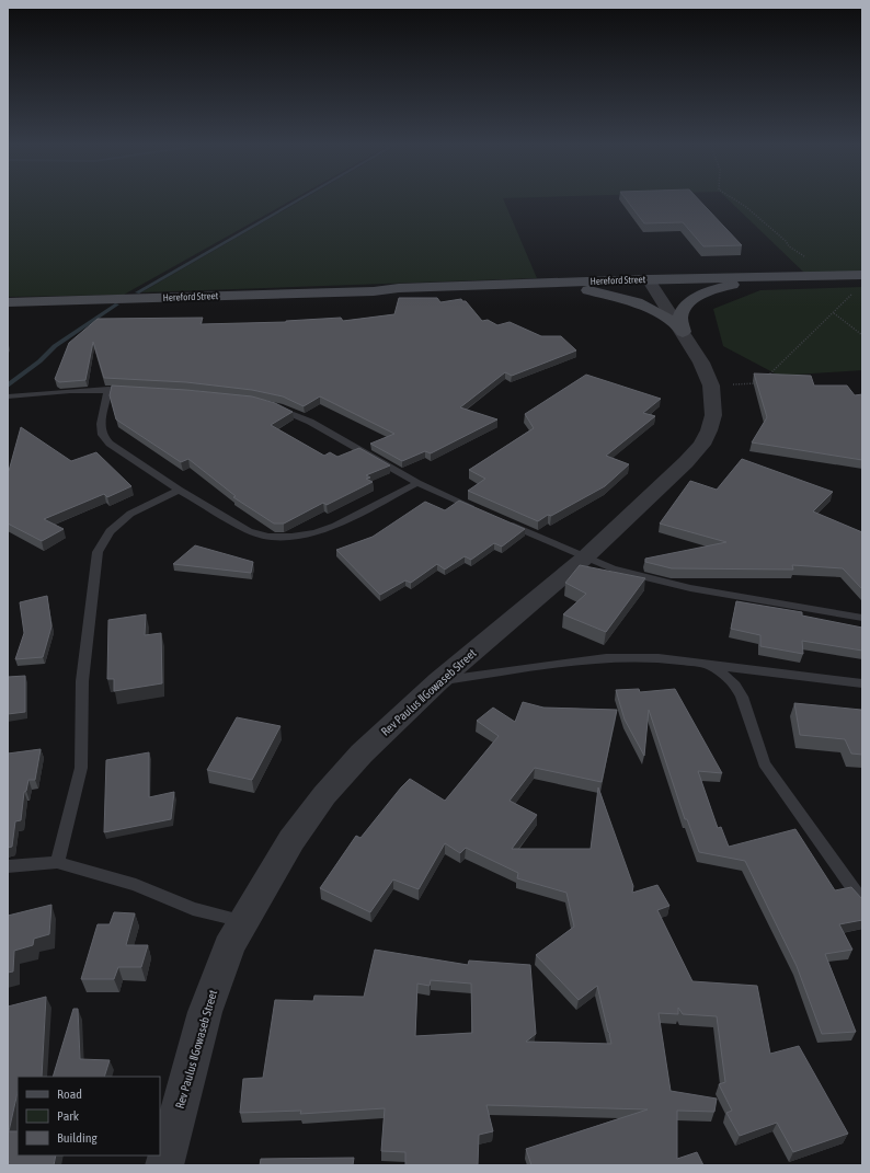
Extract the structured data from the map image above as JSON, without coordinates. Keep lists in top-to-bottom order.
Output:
{
  "streets": {
    "main road": ["Hereford Street"],
    "street": ["Rev Paulus ǁGowaseb Street"]
  },
  "crossings": [
    ["Hereford Street", "Rev Paulus ǁGowaseb Street"]
  ],
  "legend": ["Road", "Park", "Building"]
}
